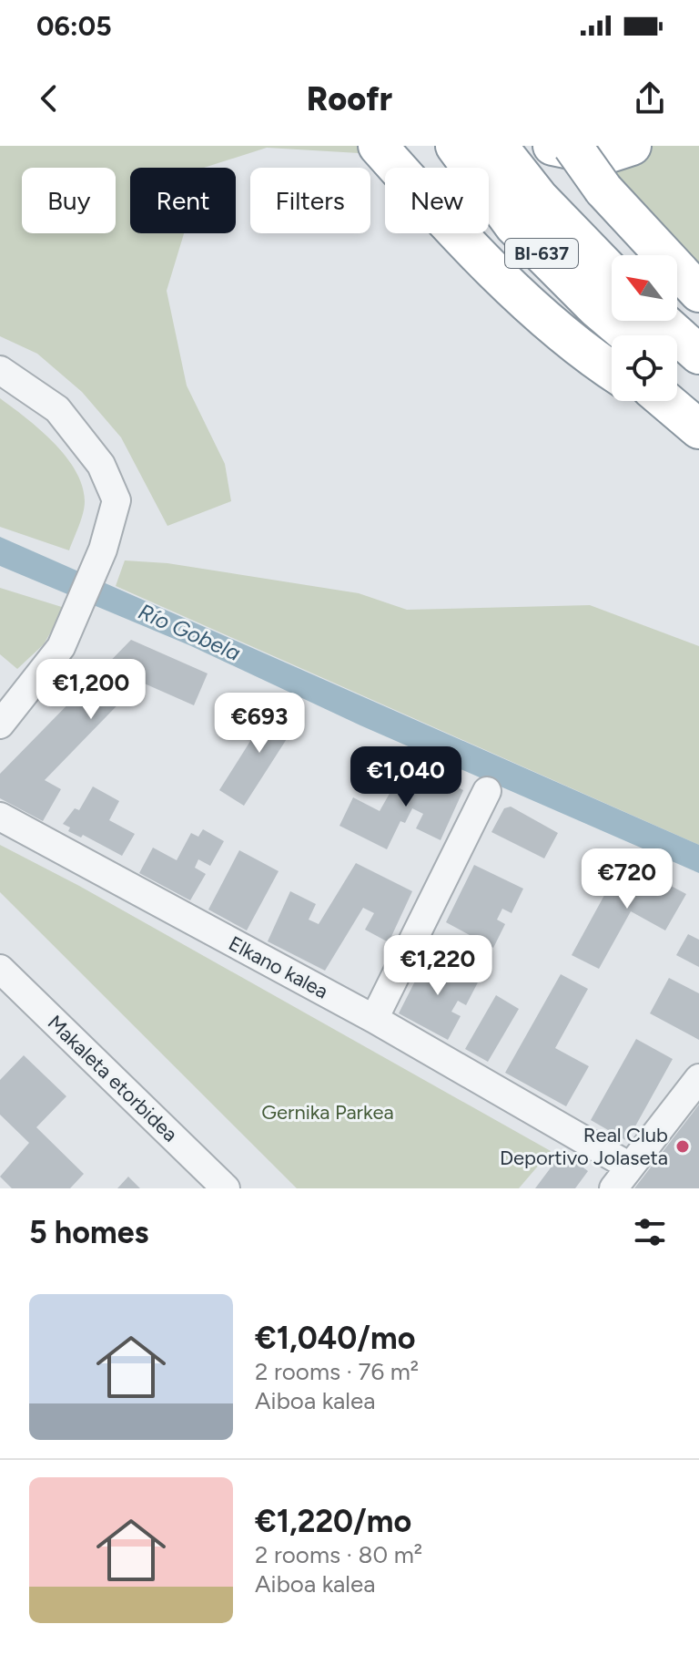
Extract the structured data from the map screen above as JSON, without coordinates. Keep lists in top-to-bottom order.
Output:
{
  "streets": {
    "highway": ["BI-637"],
    "street": ["Elkano kalea", "Makaleta etorbidea"]
  },
  "water": ["Río Gobela"],
  "parks": ["Gernika Parkea"],
  "places": ["Real Club Deportivo Jolaseta"],
  "north": "top left",
  "page": {
    "status": "06:05",
    "header": "Roofr",
    "chip": [
      "Buy",
      "Rent",
      "Filters",
      "New"
    ],
    "price": [
      "€1,200",
      "€693",
      "€1,040",
      "€720",
      "€1,220"
    ],
    "heading": "5 homes",
    "list": [
      {
        "name": "€1,040/mo",
        "note": "2 rooms · 76 m² · Aiboa kalea"
      },
      {
        "name": "€1,220/mo",
        "note": "2 rooms · 80 m² · Aiboa kalea"
      }
    ]
  }
}
